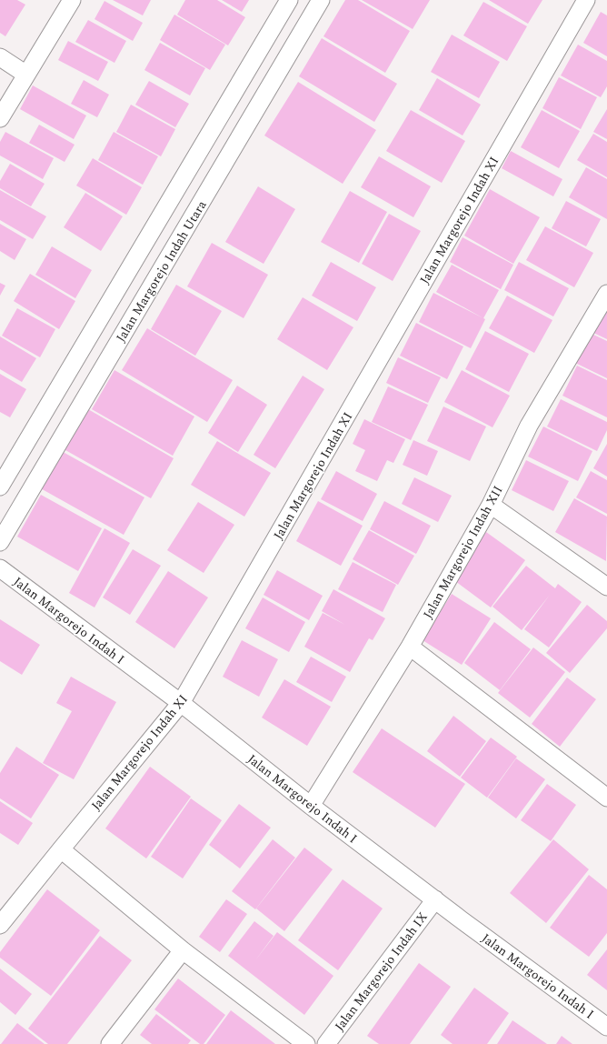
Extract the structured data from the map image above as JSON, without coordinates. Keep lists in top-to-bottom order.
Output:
{
  "streets": {
    "street": [
      "Jalan Margorejo Indah XI",
      "Jalan Margorejo Indah Utara",
      "Jalan Margorejo Indah XII",
      "Jalan Margorejo Indah I",
      "Jalan Margorejo Indah IX"
    ]
  },
  "crossings": [
    ["Jalan Margorejo Indah XI", "Jalan Margorejo Indah I"],
    ["Jalan Margorejo Indah XII", "Jalan Margorejo Indah I"],
    ["Jalan Margorejo Indah I", "Jalan Margorejo Indah IX"]
  ]
}
